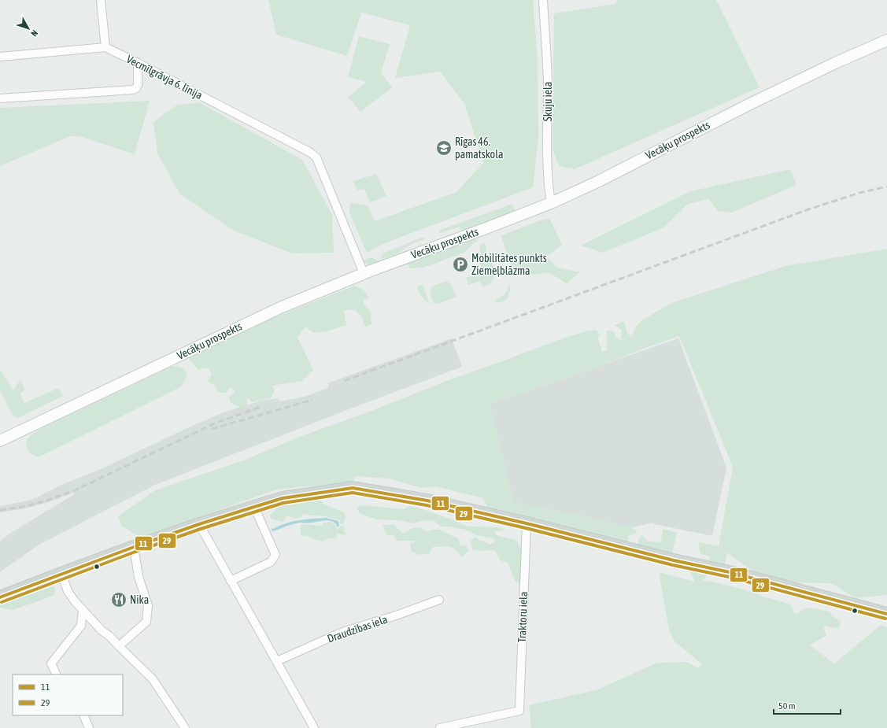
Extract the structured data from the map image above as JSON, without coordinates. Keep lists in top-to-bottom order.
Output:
{
  "streets": {
    "main road": ["Vecāķu prospekts"],
    "street": [
      "Vecmīlgrāvja 6. līnija",
      "Skuju iela",
      "Traktoru iela",
      "Draudzības iela"
    ]
  },
  "crossings": [
    ["Vecmīlgrāvja 6. līnija", "Vecāķu prospekts"],
    ["Skuju iela", "Vecāķu prospekts"]
  ],
  "places": {
    "school or university": ["Rīgas 46. pamatskola"],
    "parking": ["Mobilitātes punkts Ziemeļblāzma"],
    "restaurant": ["Nika"]
  },
  "lines": ["transit line 11", "transit line 29"],
  "legend": ["11", "29"],
  "scale_bar": "50 m",
  "north": "bottom right"
}
